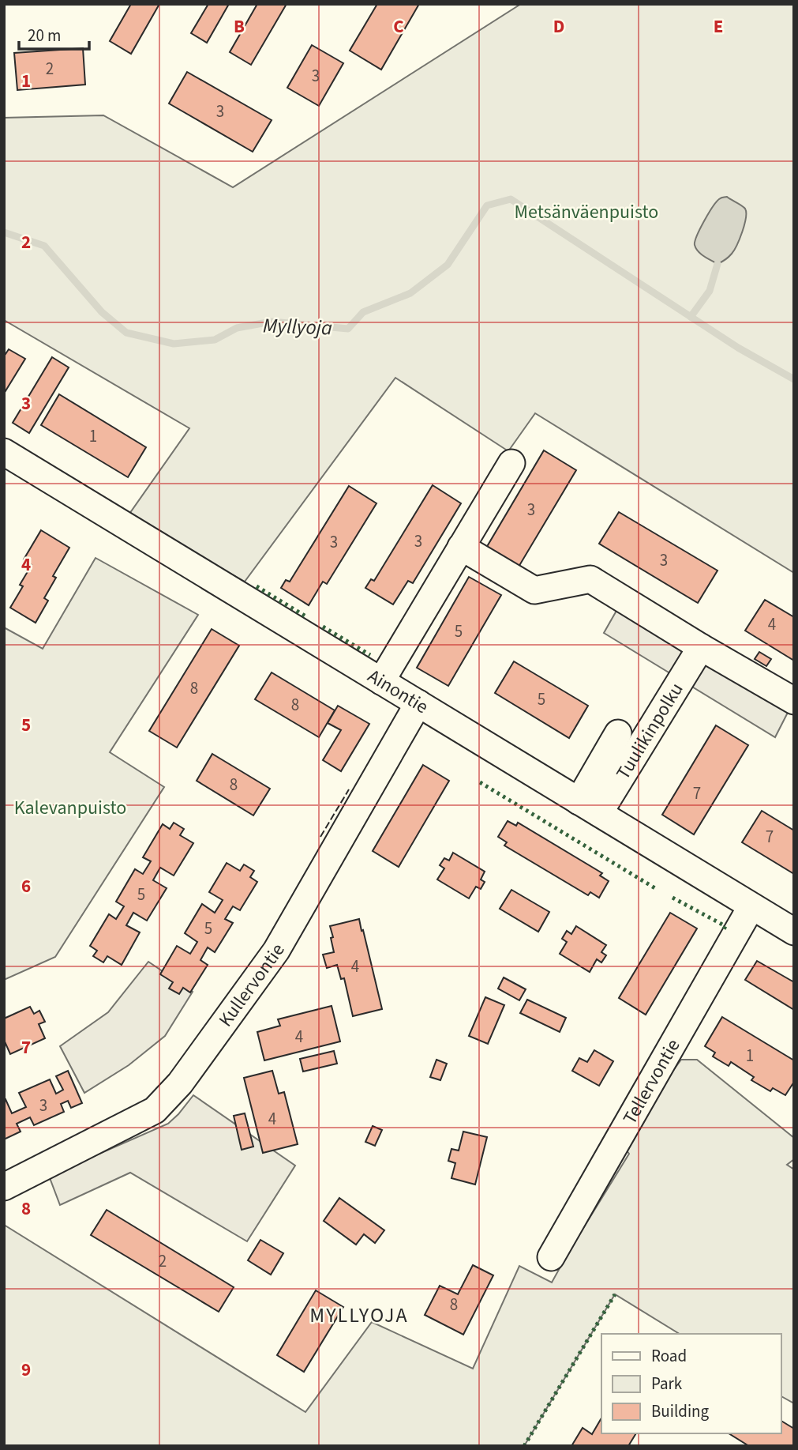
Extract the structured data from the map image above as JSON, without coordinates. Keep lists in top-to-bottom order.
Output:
{
  "streets": {
    "street": [
      "Ainontie",
      "Tuulikinpolku",
      "Kullervontie",
      "Tellervontie"
    ]
  },
  "crossings": [
    ["Ainontie", "Tuulikinpolku"],
    ["Ainontie", "Kullervontie"],
    ["Ainontie", "Tellervontie"]
  ],
  "districts": ["MYLLYOJA"],
  "water": ["Myllyoja"],
  "parks": ["Metsänväenpuisto", "Kalevanpuisto"],
  "house_numbers": [
    "2",
    "3",
    "3",
    "1",
    "3",
    "3",
    "3",
    "3",
    "4",
    "5",
    "8",
    "5",
    "8",
    "8",
    "7",
    "7",
    "5",
    "5",
    "4",
    "4",
    "1",
    "3",
    "4",
    "2",
    "8"
  ],
  "legend": ["Road", "Park", "Building"],
  "scale_bar": "20 m",
  "grid": {
    "columns": [
      "B",
      "C",
      "D",
      "E"
    ],
    "rows": [
      "1",
      "2",
      "3",
      "4",
      "5",
      "6",
      "7",
      "8",
      "9"
    ]
  }
}
